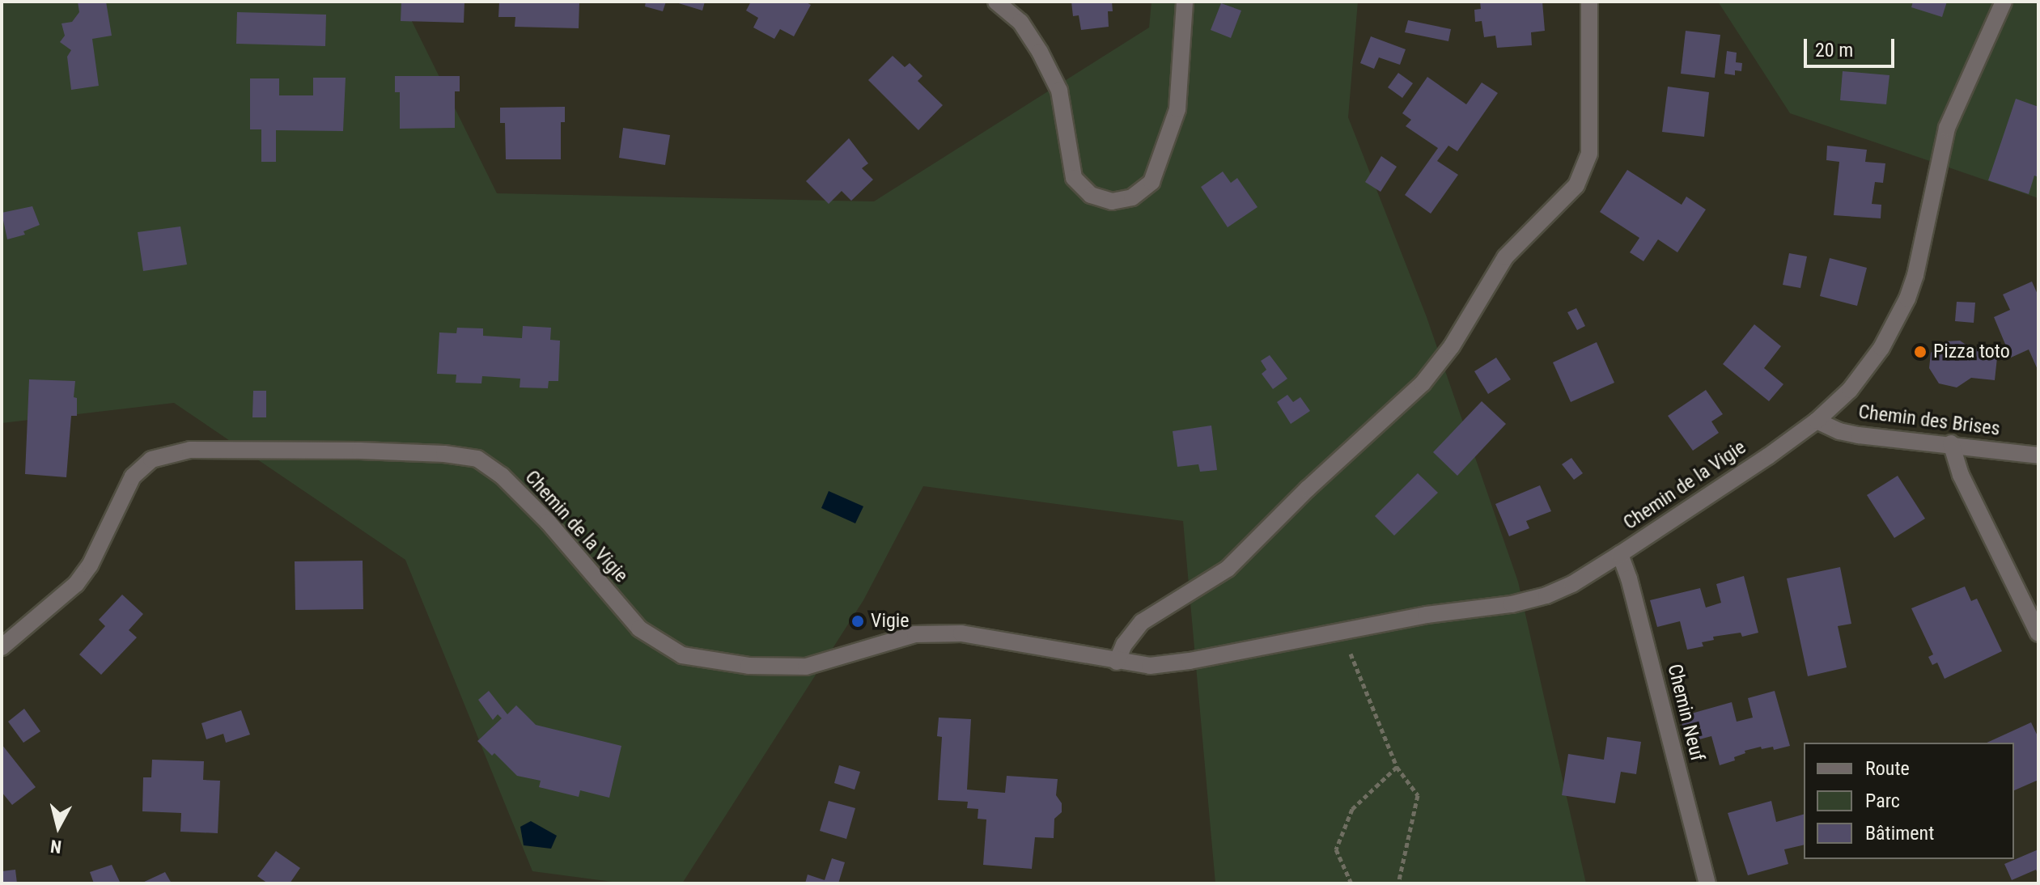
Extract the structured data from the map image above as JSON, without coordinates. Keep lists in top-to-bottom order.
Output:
{
  "streets": {
    "street": ["Chemin des Brises", "Chemin de la Vigie", "Chemin Neuf"]
  },
  "crossings": [
    ["Chemin des Brises", "Chemin de la Vigie"],
    ["Chemin de la Vigie", "Chemin Neuf"]
  ],
  "places": ["Pizza toto", "Vigie"],
  "legend": ["Route", "Parc", "Bâtiment"],
  "scale_bar": "20 m",
  "north": "bottom"
}
